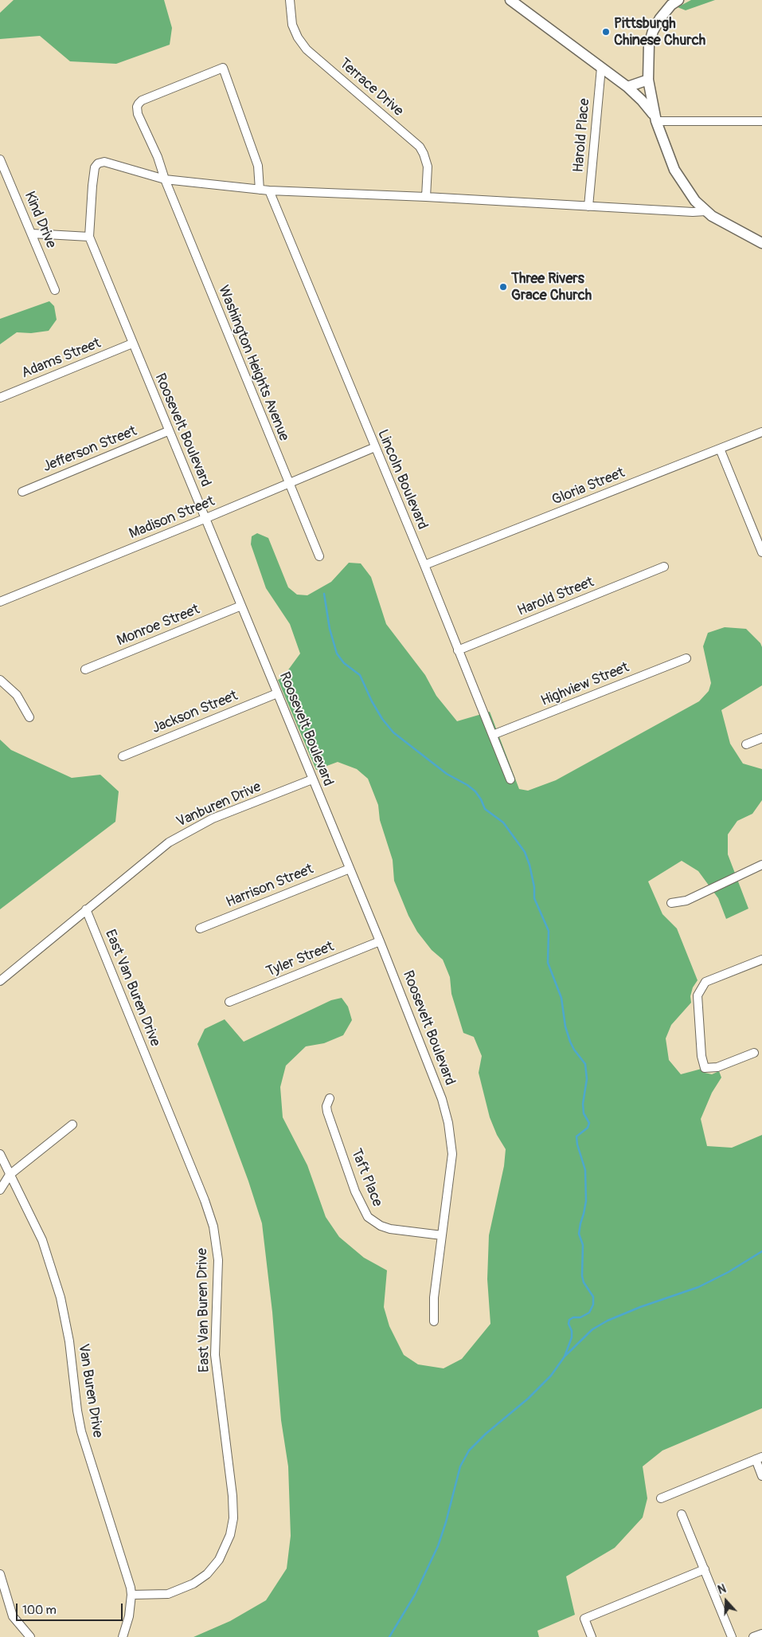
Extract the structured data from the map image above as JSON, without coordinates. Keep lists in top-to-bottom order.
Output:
{
  "streets": {
    "street": [
      "Terrace Drive",
      "Harold Place",
      "Kind Drive",
      "Adams Street",
      "Washington Heights Avenue",
      "Roosevelt Boulevard",
      "Jefferson Street",
      "Lincoln Boulevard",
      "Gloria Street",
      "Madison Street",
      "Harold Street",
      "Monroe Street",
      "Highview Street",
      "Jackson Street",
      "Vanburen Drive",
      "Harrison Street",
      "Tyler Street",
      "East Van Buren Drive",
      "Taft Place",
      "Van Buren Drive"
    ]
  },
  "crossings": [
    ["Adams Street", "Roosevelt Boulevard"],
    ["Washington Heights Avenue", "Roosevelt Boulevard"],
    ["Washington Heights Avenue", "Madison Street"],
    ["Roosevelt Boulevard", "Jefferson Street"],
    ["Roosevelt Boulevard", "Madison Street"],
    ["Roosevelt Boulevard", "Monroe Street"],
    ["Roosevelt Boulevard", "Jackson Street"],
    ["Roosevelt Boulevard", "Vanburen Drive"],
    ["Roosevelt Boulevard", "Harrison Street"],
    ["Roosevelt Boulevard", "Tyler Street"],
    ["Roosevelt Boulevard", "Taft Place"],
    ["Lincoln Boulevard", "Gloria Street"],
    ["Lincoln Boulevard", "Madison Street"],
    ["Lincoln Boulevard", "Harold Street"],
    ["Lincoln Boulevard", "Highview Street"],
    ["Vanburen Drive", "East Van Buren Drive"],
    ["East Van Buren Drive", "Van Buren Drive"]
  ],
  "places": ["Pittsburgh Chinese Church", "Three Rivers Grace Church"],
  "scale_bar": "100 m",
  "north": "top"
}
